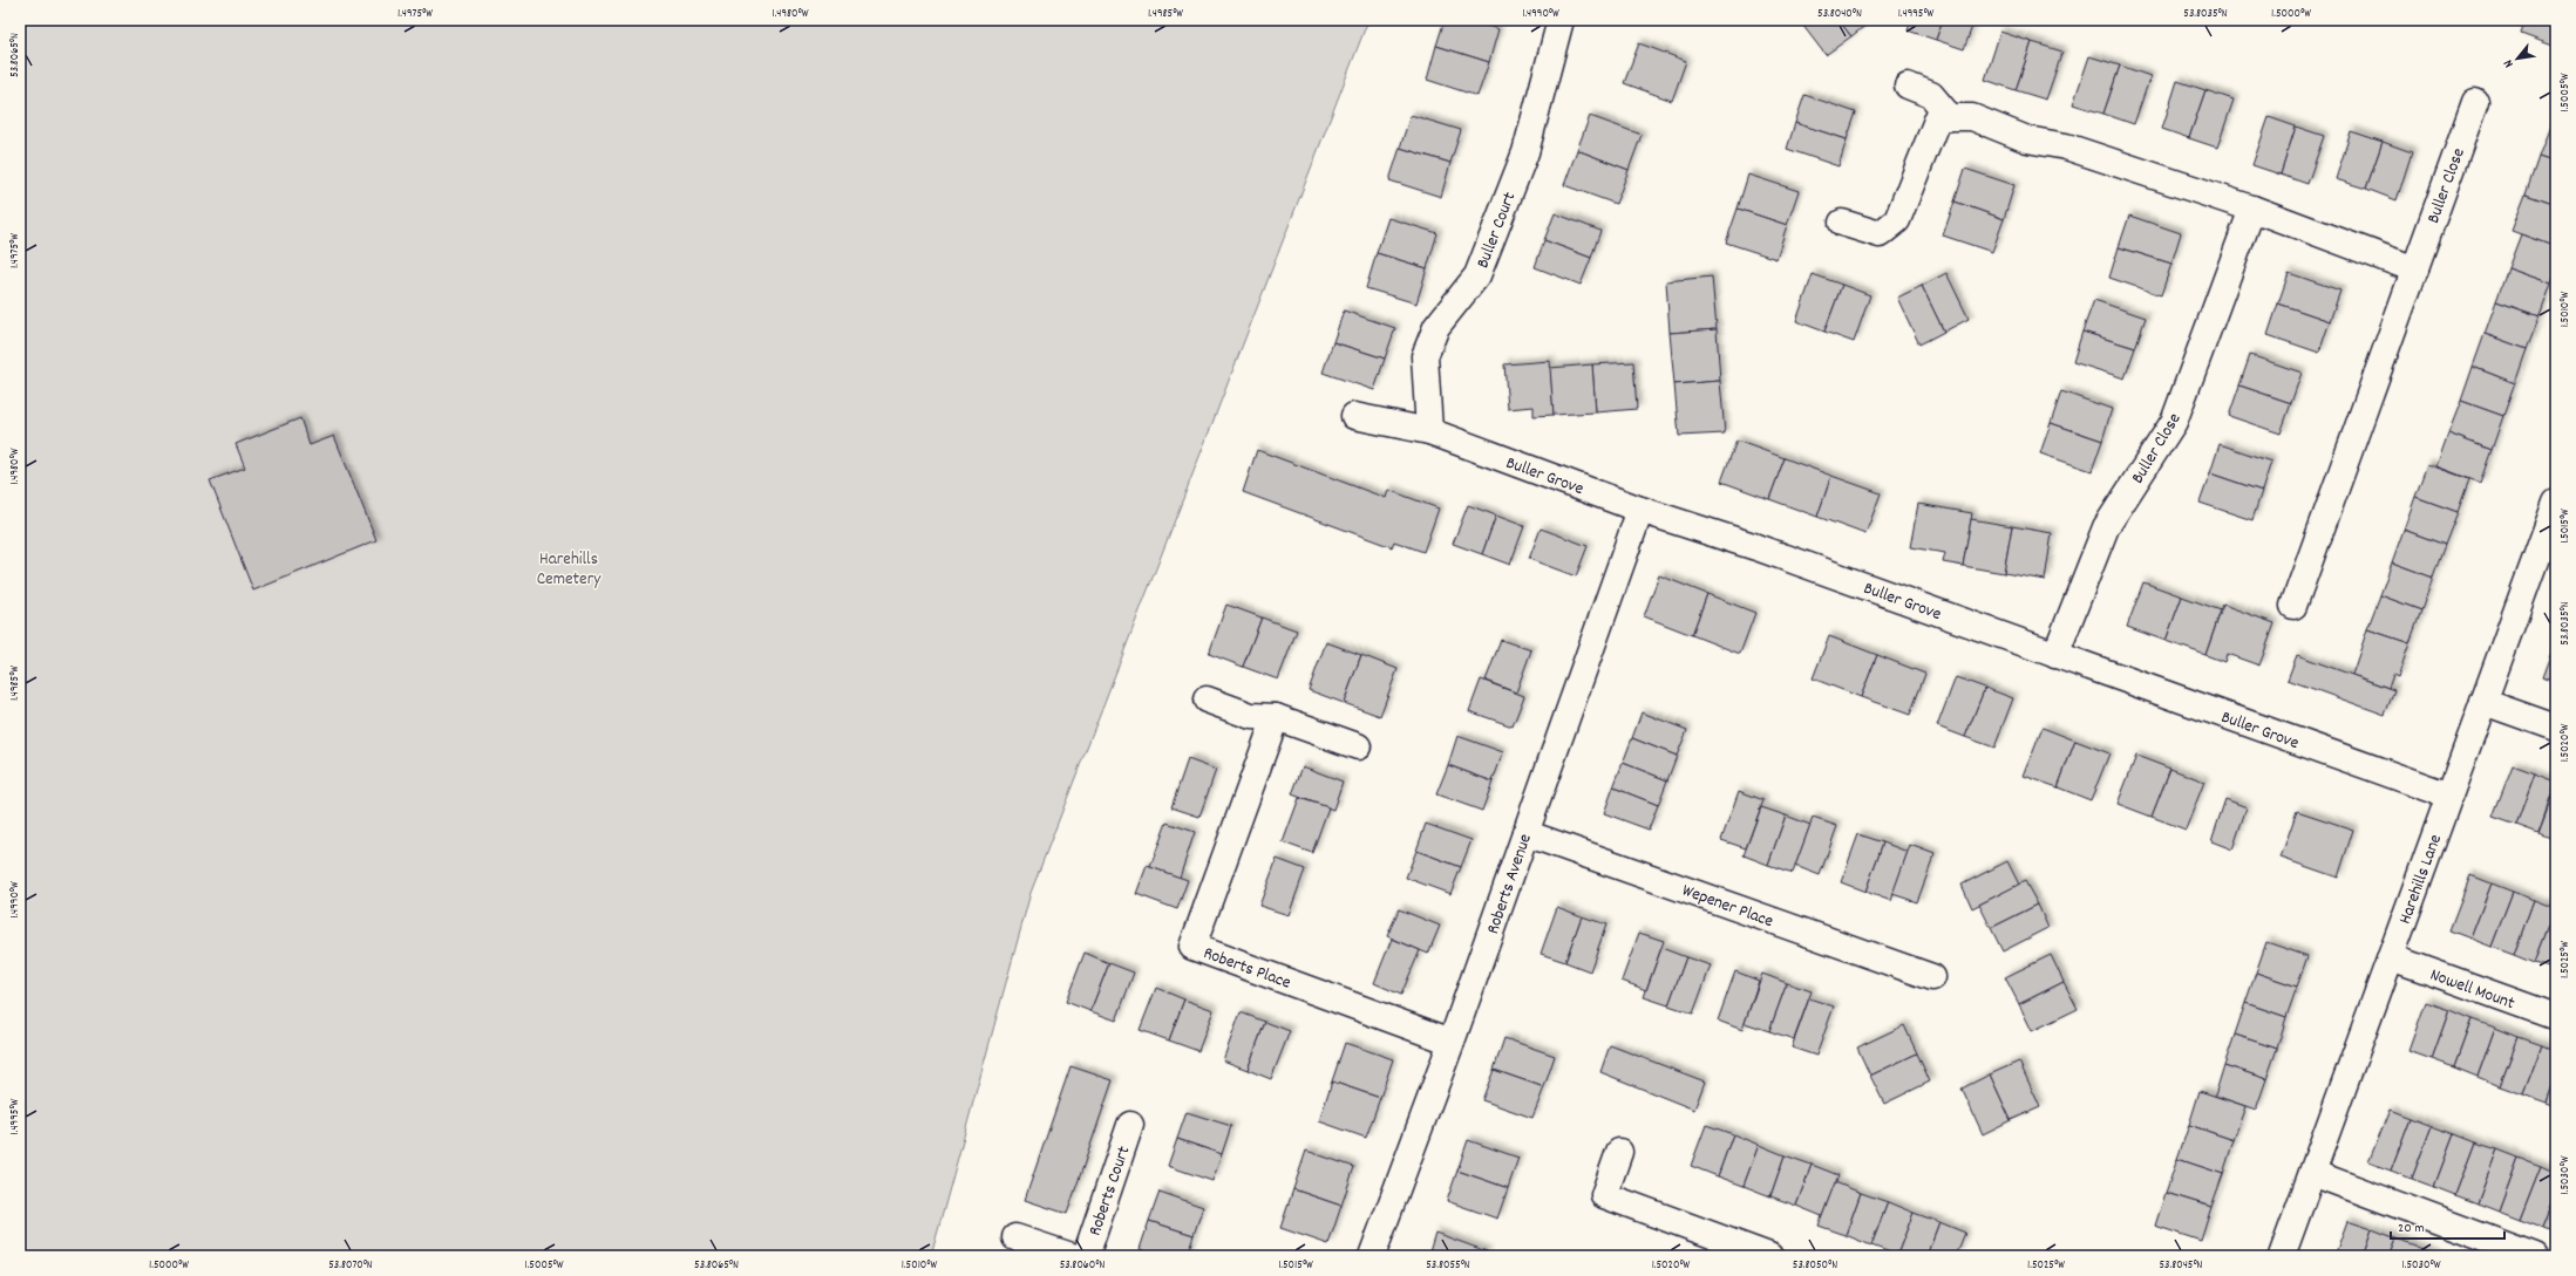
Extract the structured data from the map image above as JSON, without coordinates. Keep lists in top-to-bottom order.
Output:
{
  "streets": {
    "street": [
      "Buller Close",
      "Buller Court",
      "Buller Grove",
      "Harehills Lane",
      "Roberts Avenue",
      "Wepener Place",
      "Roberts Place",
      "Nowell Mount",
      "Roberts Court"
    ]
  },
  "crossings": [
    ["Buller Close", "Buller Grove"],
    ["Buller Court", "Buller Grove"],
    ["Buller Grove", "Harehills Lane"],
    ["Buller Grove", "Roberts Avenue"],
    ["Harehills Lane", "Nowell Mount"],
    ["Roberts Avenue", "Wepener Place"],
    ["Roberts Avenue", "Roberts Place"]
  ],
  "parks": ["Harehills Cemetery"],
  "scale_bar": "20 m",
  "north": "bottom left",
  "coordinates": [
    "1.4975°W",
    "1.4980°W",
    "1.4985°W",
    "1.4990°W",
    "53.8040°N",
    "1.4995°W",
    "53.8035°N",
    "1.5000°W",
    "53.8065°N",
    "1.5005°W",
    "1.5010°W",
    "1.5015°W",
    "1.5020°W",
    "1.5025°W",
    "1.5030°W",
    "53.8070°N",
    "53.8060°N",
    "53.8055°N",
    "53.8050°N",
    "53.8045°N"
  ]
}
